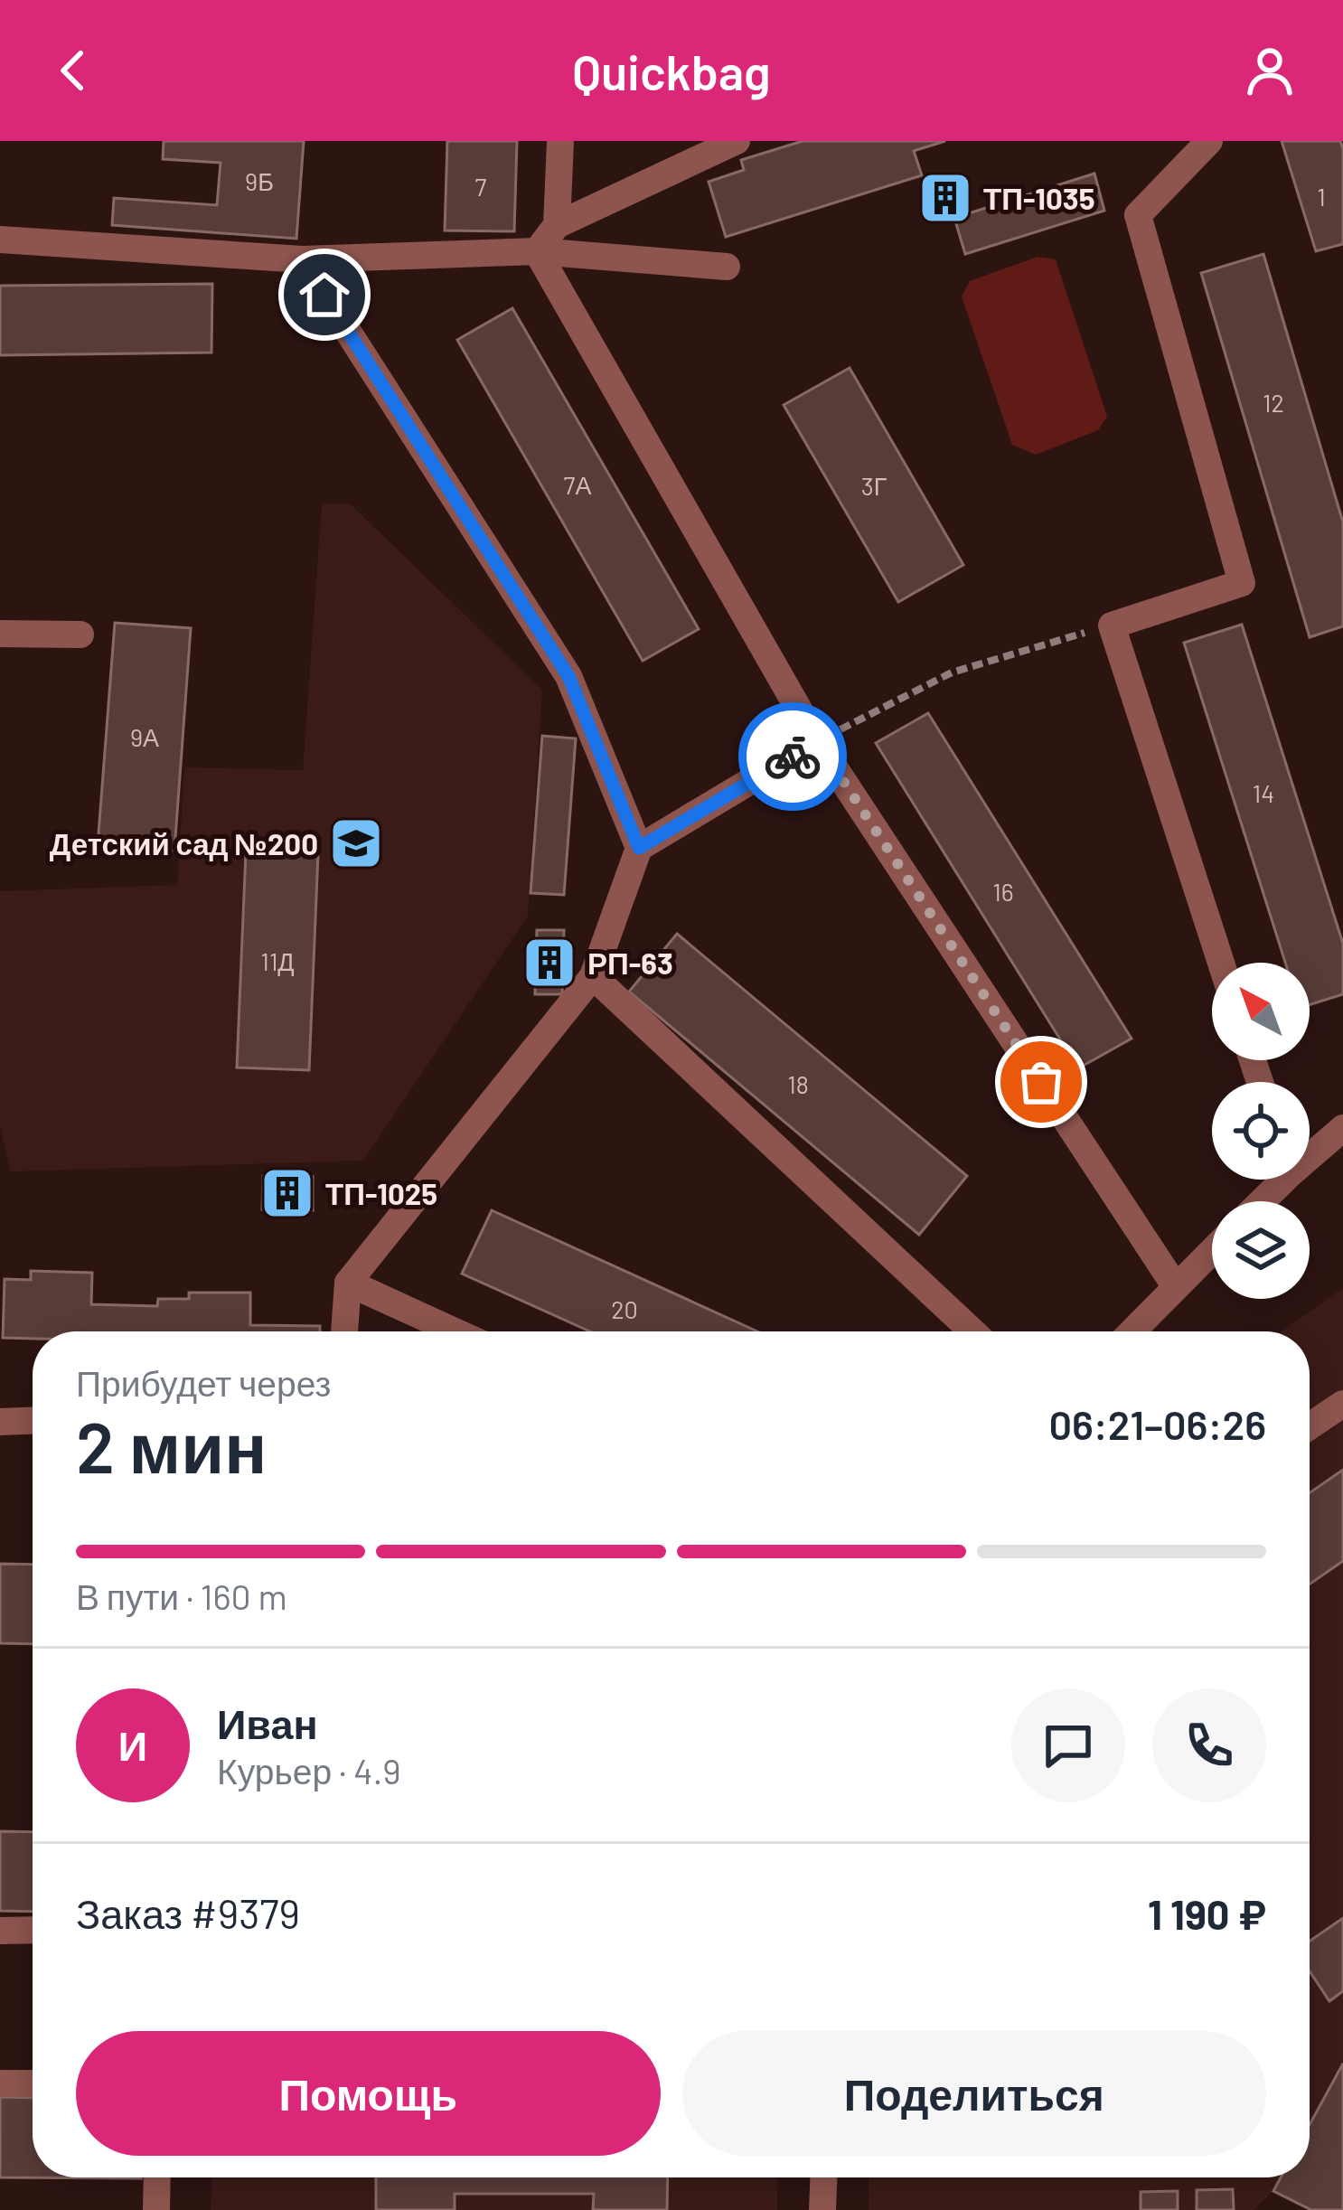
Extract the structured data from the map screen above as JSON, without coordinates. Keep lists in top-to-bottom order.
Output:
{
  "places": {
    "building": ["ТП-1035", "РП-63", "ТП-1025"],
    "school or university": ["Детский сад №200"]
  },
  "house_numbers": [
    "9Б",
    "7",
    "1",
    "12",
    "7А",
    "3Г",
    "9А",
    "14",
    "16",
    "11Д",
    "18",
    "20"
  ],
  "north": "top left",
  "page": {
    "header": "Quickbag",
    "heading": ["2 мин", "Прибудет через", "06:21–06:26"],
    "panel": [
      "Иван",
      "Курьер · 4.9",
      "Заказ #9379",
      "1 190 ₽"
    ],
    "bar": "В пути · 160 m",
    "round": "И",
    "buttons": ["Помощь", "Поделиться"]
  }
}
